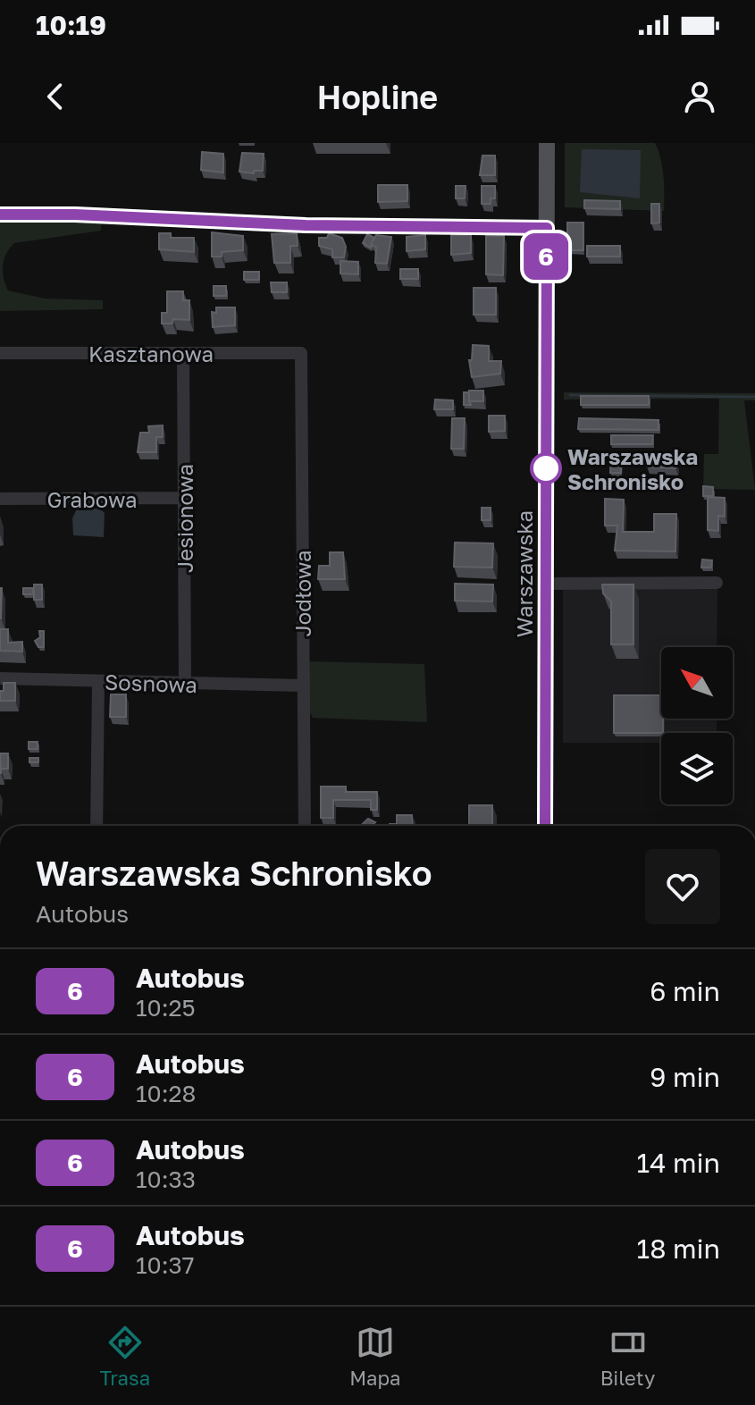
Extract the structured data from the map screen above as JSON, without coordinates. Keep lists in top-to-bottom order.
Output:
{
  "streets": {
    "main road": ["Warszawska"],
    "street": [
      "Kasztanowa",
      "Grabowa",
      "Jesionowa",
      "Jodłowa",
      "Sosnowa"
    ]
  },
  "crossings": [
    ["Kasztanowa", "Jesionowa"],
    ["Kasztanowa", "Jodłowa"],
    ["Grabowa", "Jesionowa"],
    ["Jesionowa", "Sosnowa"],
    ["Jodłowa", "Sosnowa"]
  ],
  "places": ["Warszawska Schronisko"],
  "lines": ["bus line 6"],
  "north": "top left",
  "page": {
    "status": "10:19",
    "header": "Hopline",
    "on_map": "6",
    "heading": ["Warszawska Schronisko", "Autobus"],
    "list": [
      {
        "mark": "6",
        "name": "Autobus",
        "note": "10:25",
        "value": "6 min"
      },
      {
        "mark": "6",
        "name": "Autobus",
        "note": "10:28",
        "value": "9 min"
      },
      {
        "mark": "6",
        "name": "Autobus",
        "note": "10:33",
        "value": "14 min"
      },
      {
        "mark": "6",
        "name": "Autobus",
        "note": "10:37",
        "value": "18 min"
      }
    ],
    "tabs": ["Trasa", "Mapa", "Bilety"]
  }
}
